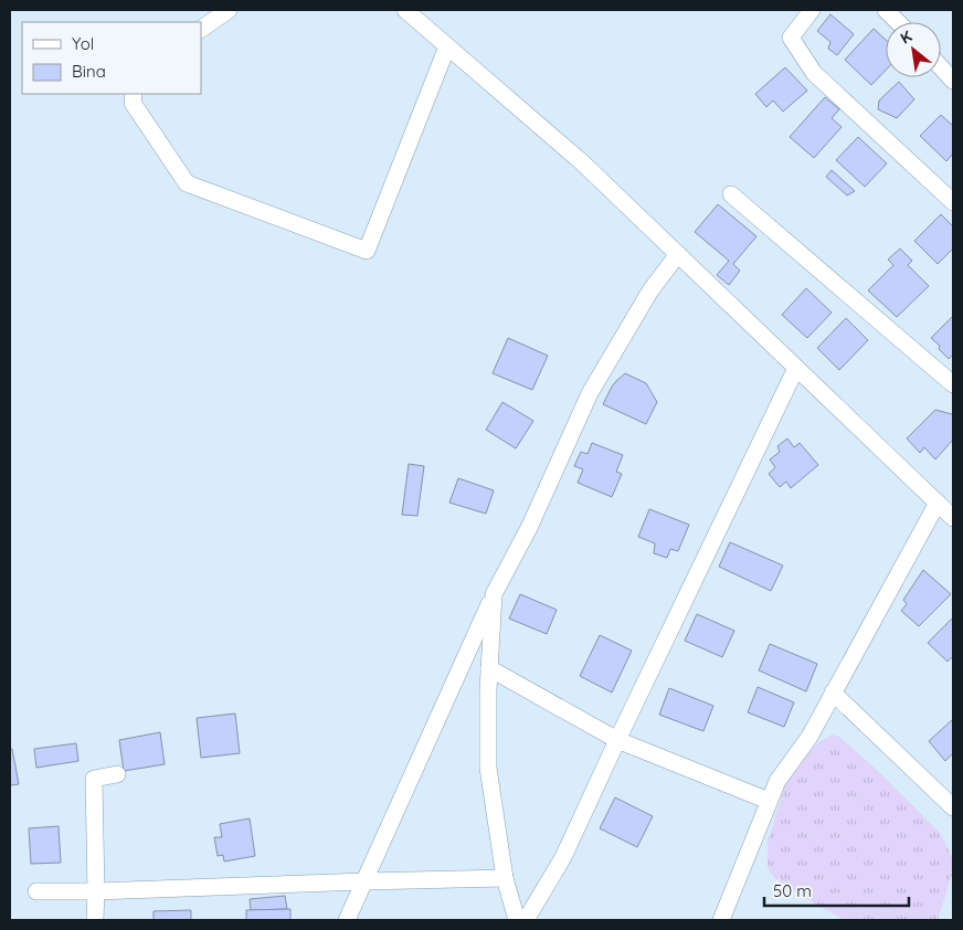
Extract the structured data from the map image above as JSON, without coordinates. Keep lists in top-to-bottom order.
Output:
{
  "legend": ["Yol", "Bina"],
  "scale_bar": "50 m",
  "north": "top left"
}
